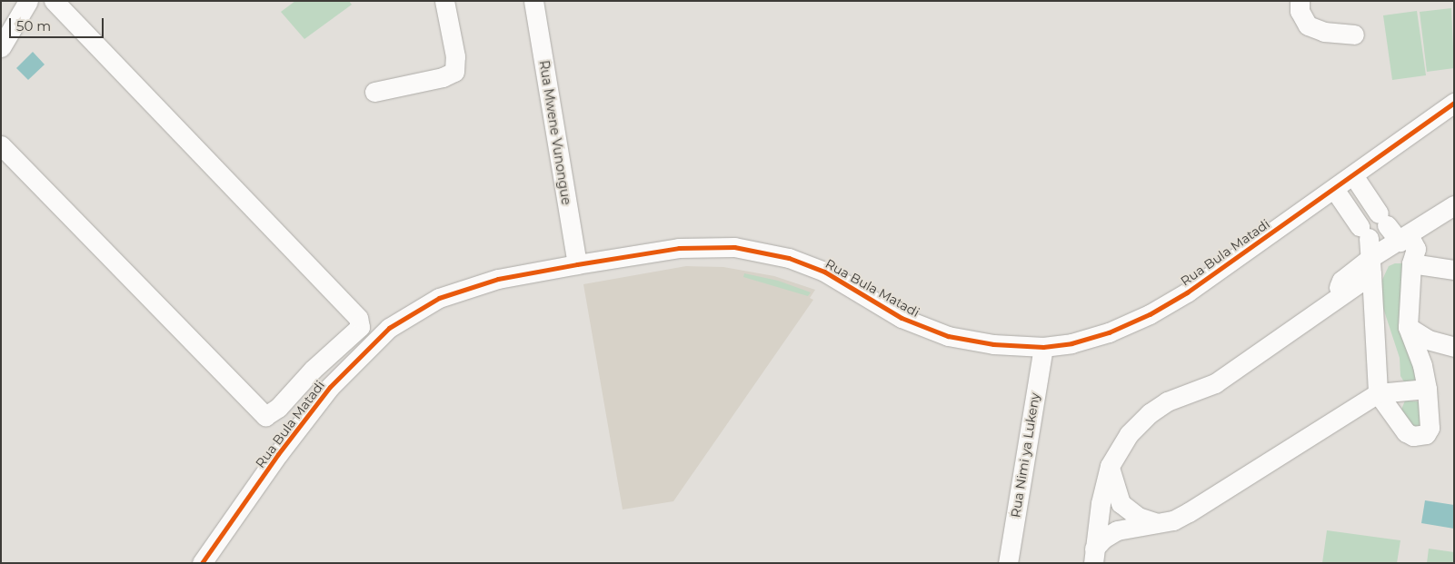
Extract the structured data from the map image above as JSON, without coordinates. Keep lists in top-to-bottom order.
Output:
{
  "streets": {
    "street": ["Rua Mwene Vunongue", "Rua Bula Matadi", "Rua Nimi ya Lukeny"]
  },
  "crossings": [
    ["Rua Mwene Vunongue", "Rua Bula Matadi"],
    ["Rua Bula Matadi", "Rua Nimi ya Lukeny"]
  ],
  "scale_bar": "50 m"
}
